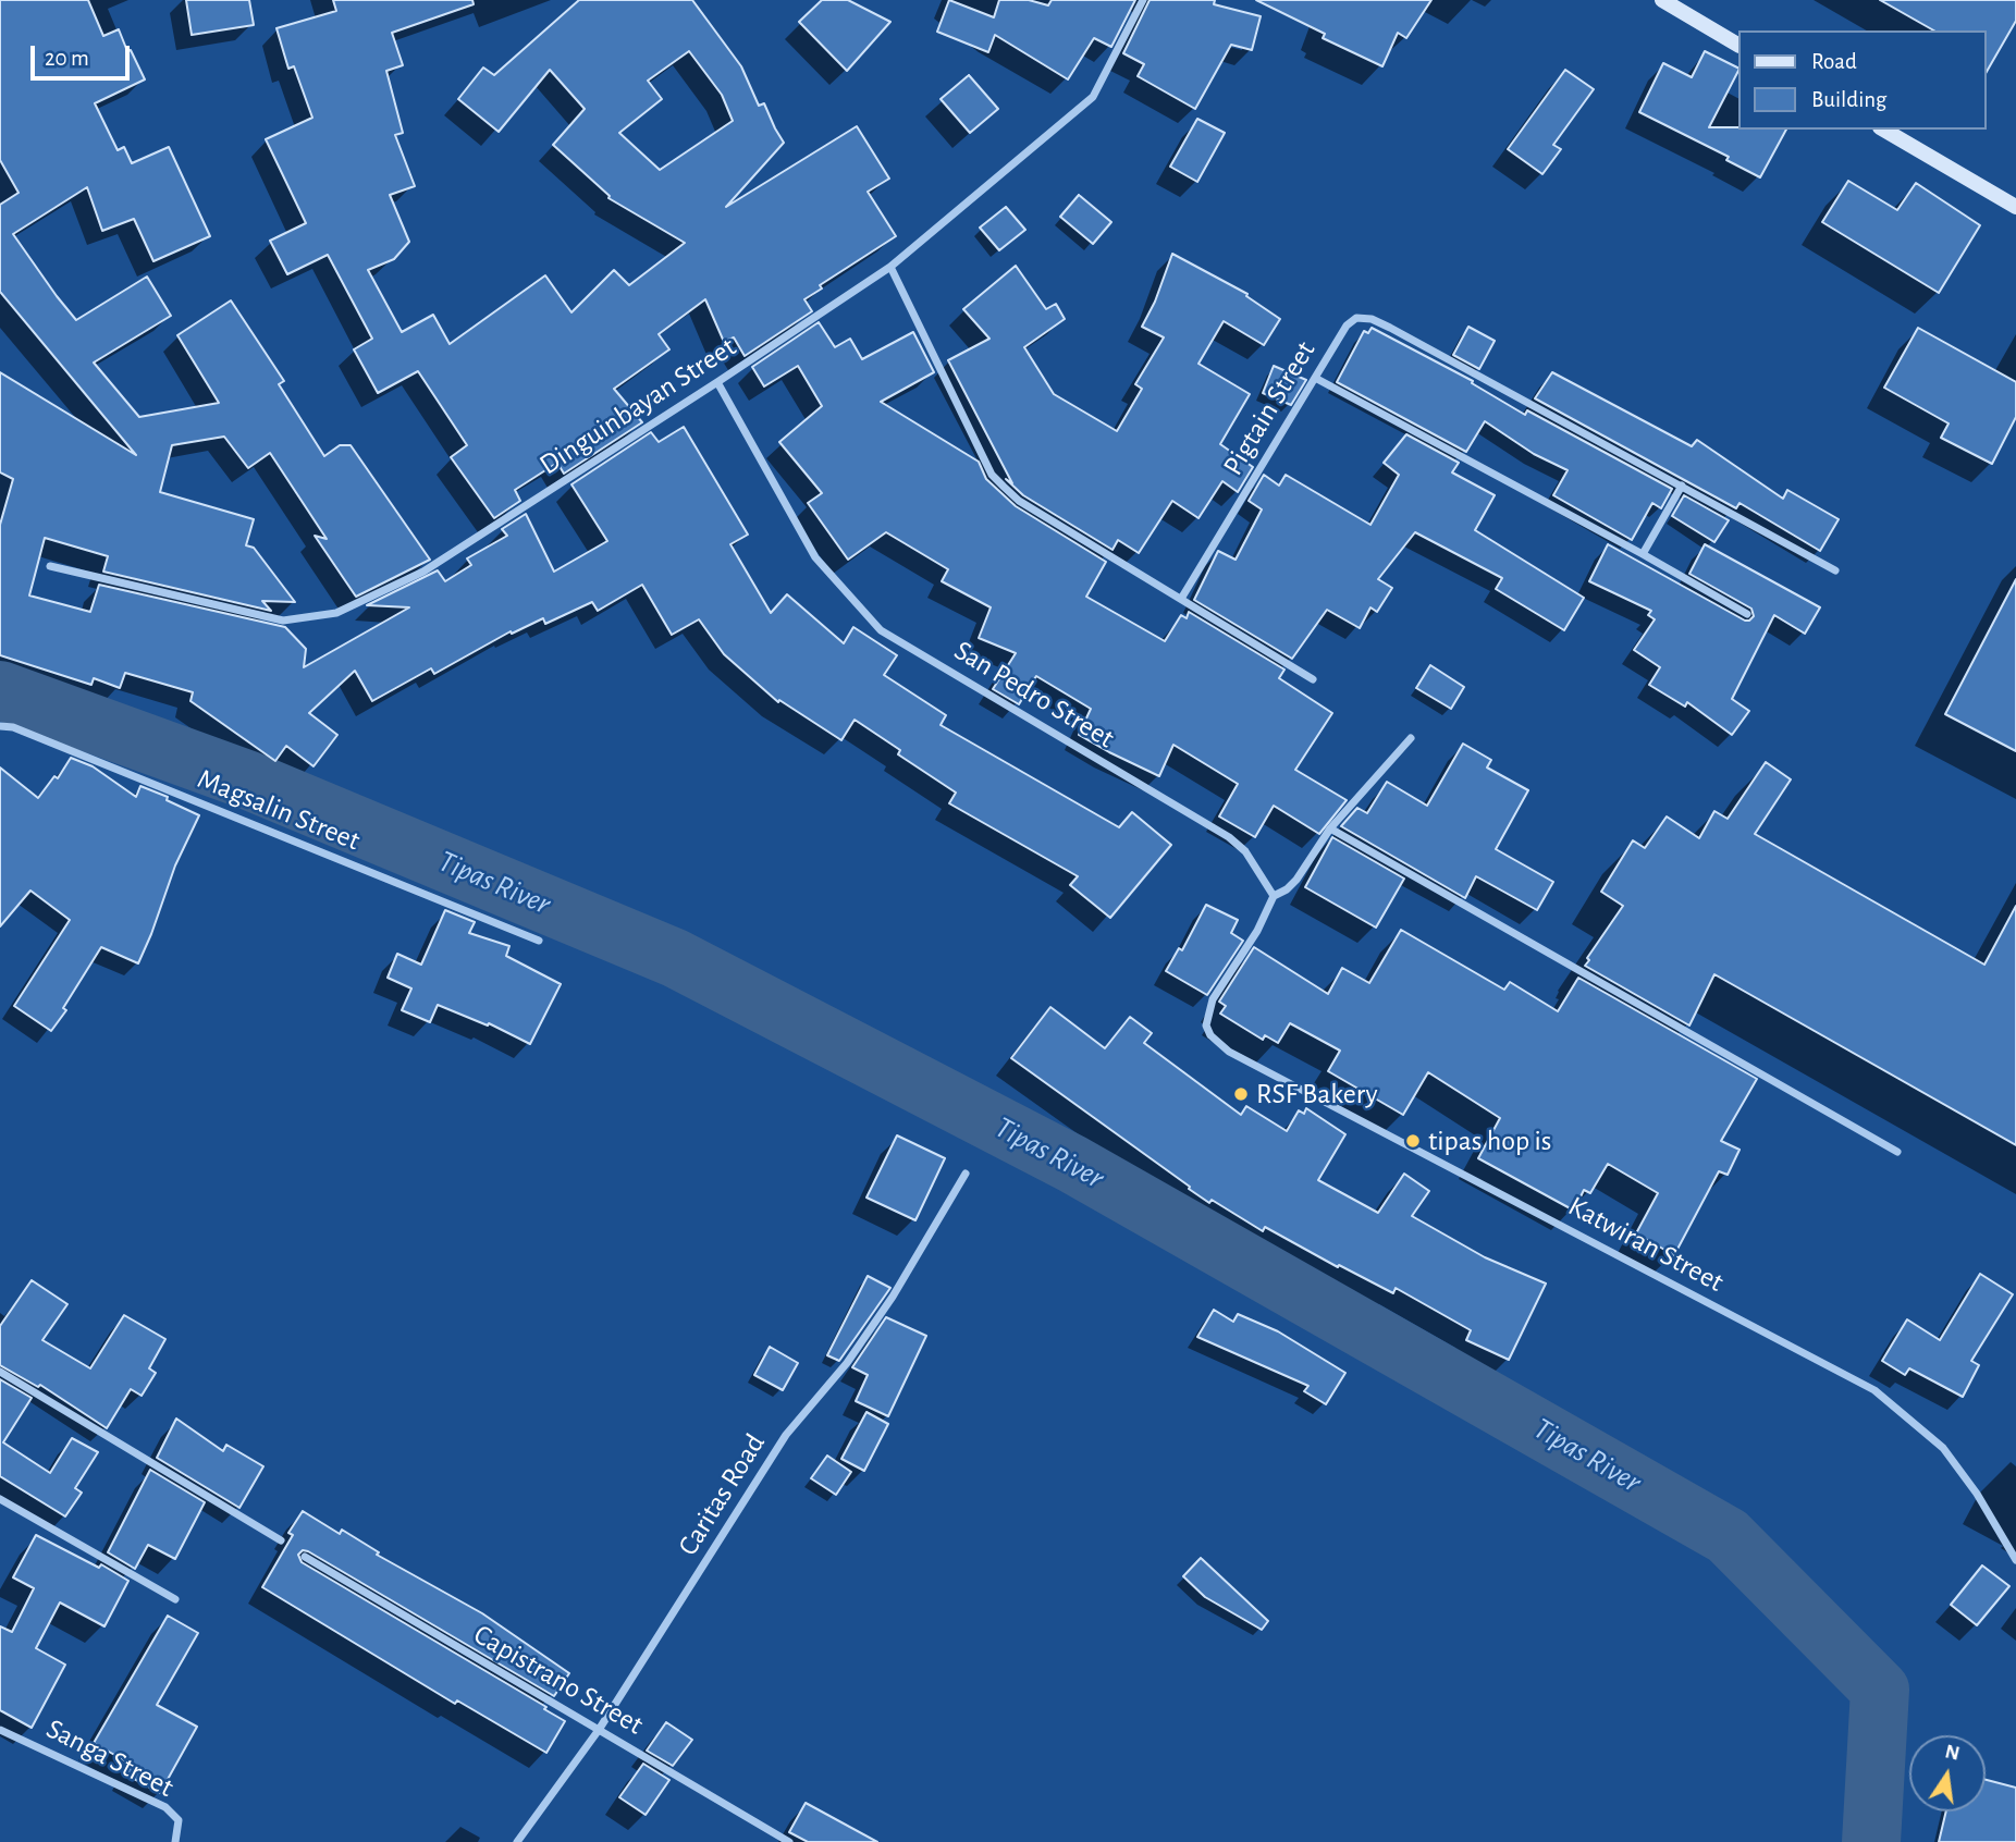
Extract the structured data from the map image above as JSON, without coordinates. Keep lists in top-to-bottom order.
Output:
{
  "streets": {
    "street": [
      "Dinguinbayan Street",
      "Pigtain Street",
      "San Pedro Street",
      "Magsalin Street",
      "Katwiran Street",
      "Caritas Road",
      "Capistrano Street",
      "Sanga Street"
    ]
  },
  "crossings": [
    ["Dinguinbayan Street", "San Pedro Street"],
    ["San Pedro Street", "Katwiran Street"],
    ["Caritas Road", "Capistrano Street"]
  ],
  "water": ["Tipas River"],
  "places": ["RSF Bakery", "tipas hop is"],
  "legend": ["Road", "Building"],
  "scale_bar": "20 m",
  "north": "top"
}
